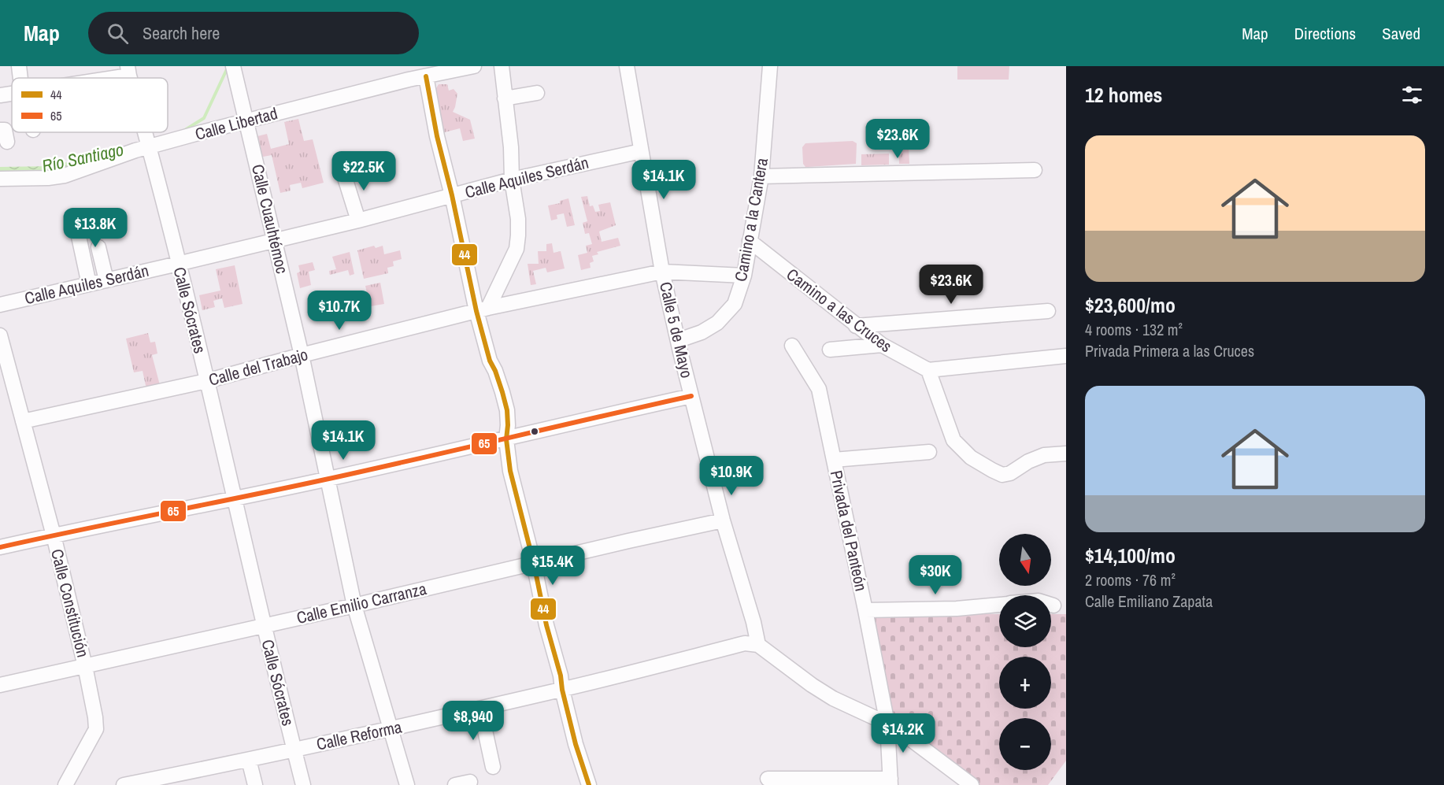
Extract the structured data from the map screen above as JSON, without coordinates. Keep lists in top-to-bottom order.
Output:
{
  "streets": {
    "street": [
      "Calle Libertad",
      "Calle Aquiles Serdán",
      "Calle Cuauhtémoc",
      "Camino a la Cantera",
      "Calle Sócrates",
      "Camino a las Cruces",
      "Calle 5 de Mayo",
      "Calle del Trabajo",
      "Privada del Panteón",
      "Calle Constitución",
      "Calle Emilio Carranza",
      "Calle Reforma"
    ]
  },
  "crossings": [
    ["Calle Libertad", "Calle Cuauhtémoc"],
    ["Calle Libertad", "Calle Sócrates"],
    ["Calle Aquiles Serdán", "Calle Cuauhtémoc"],
    ["Calle Aquiles Serdán", "Calle Sócrates"],
    ["Calle Aquiles Serdán", "Calle 5 de Mayo"],
    ["Calle Cuauhtémoc", "Calle del Trabajo"],
    ["Calle Cuauhtémoc", "Calle Emilio Carranza"],
    ["Calle Cuauhtémoc", "Calle Reforma"],
    ["Camino a la Cantera", "Camino a las Cruces"],
    ["Camino a la Cantera", "Calle 5 de Mayo"],
    ["Camino a la Cantera", "Calle del Trabajo"],
    ["Calle Sócrates", "Calle del Trabajo"],
    ["Calle Sócrates", "Calle Emilio Carranza"],
    ["Calle Sócrates", "Calle Reforma"],
    ["Calle 5 de Mayo", "Calle del Trabajo"],
    ["Calle 5 de Mayo", "Calle Emilio Carranza"],
    ["Calle 5 de Mayo", "Calle Reforma"],
    ["Calle del Trabajo", "Calle Constitución"],
    ["Calle Constitución", "Calle Emilio Carranza"]
  ],
  "water": ["Río Santiago"],
  "lines": ["transit line 44", "transit line 65"],
  "legend": ["44", "65"],
  "north": "bottom",
  "page": {
    "header": "Map",
    "search": "Search here",
    "nav": ["Map", "Directions", "Saved"],
    "heading": "12 homes",
    "price": [
      "$23.6K",
      "$22.5K",
      "$14.1K",
      "$13.8K",
      "$23.6K",
      "$10.7K",
      "$14.1K",
      "$10.9K",
      "$15.4K",
      "$30K",
      "$8,940",
      "$14.2K"
    ],
    "list": [
      {
        "name": "$23,600/mo",
        "note": "4 rooms · 132 m² · Privada Primera a las Cruces"
      },
      {
        "name": "$14,100/mo",
        "note": "2 rooms · 76 m² · Calle Emiliano Zapata"
      }
    ],
    "map_buttons": ["+", "−"]
  }
}
